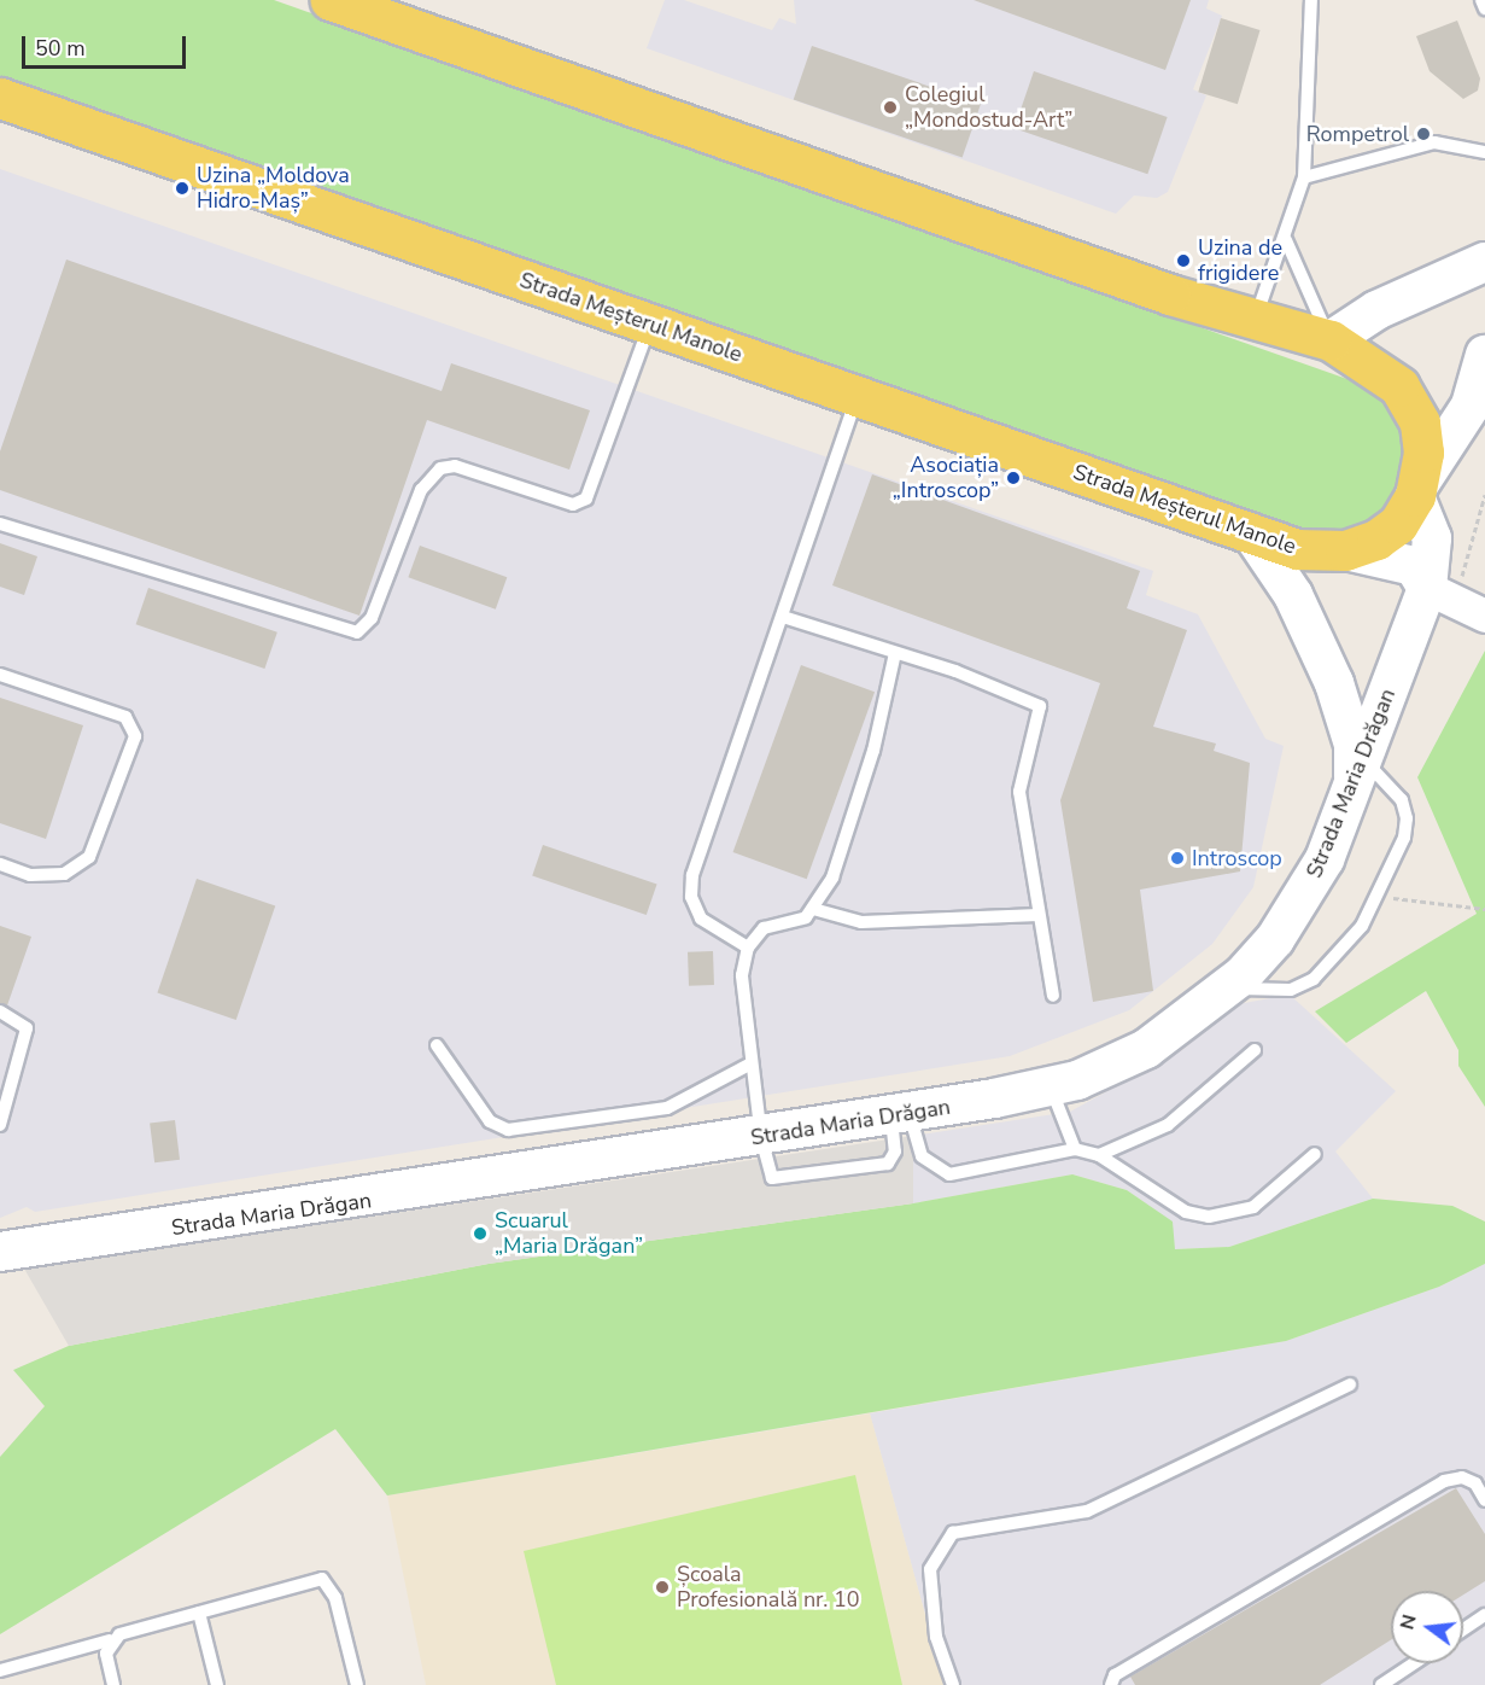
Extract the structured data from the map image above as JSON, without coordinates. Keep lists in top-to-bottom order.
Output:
{
  "streets": {
    "main road": ["Strada Meșterul Manole", "Strada Maria Drăgan"]
  },
  "crossings": [
    ["Strada Meșterul Manole", "Strada Maria Drăgan"]
  ],
  "places": [
    "Colegiul „Mondostud-Art”",
    "Rompetrol",
    "Uzina „Moldova Hidro-Maș”",
    "Uzina de frigidere",
    "Asociația „Introscop”",
    "Introscop",
    "Scuarul „Maria Drăgan”",
    "Școala Profesională nr. 10"
  ],
  "scale_bar": "50 m",
  "north": "left"
}
